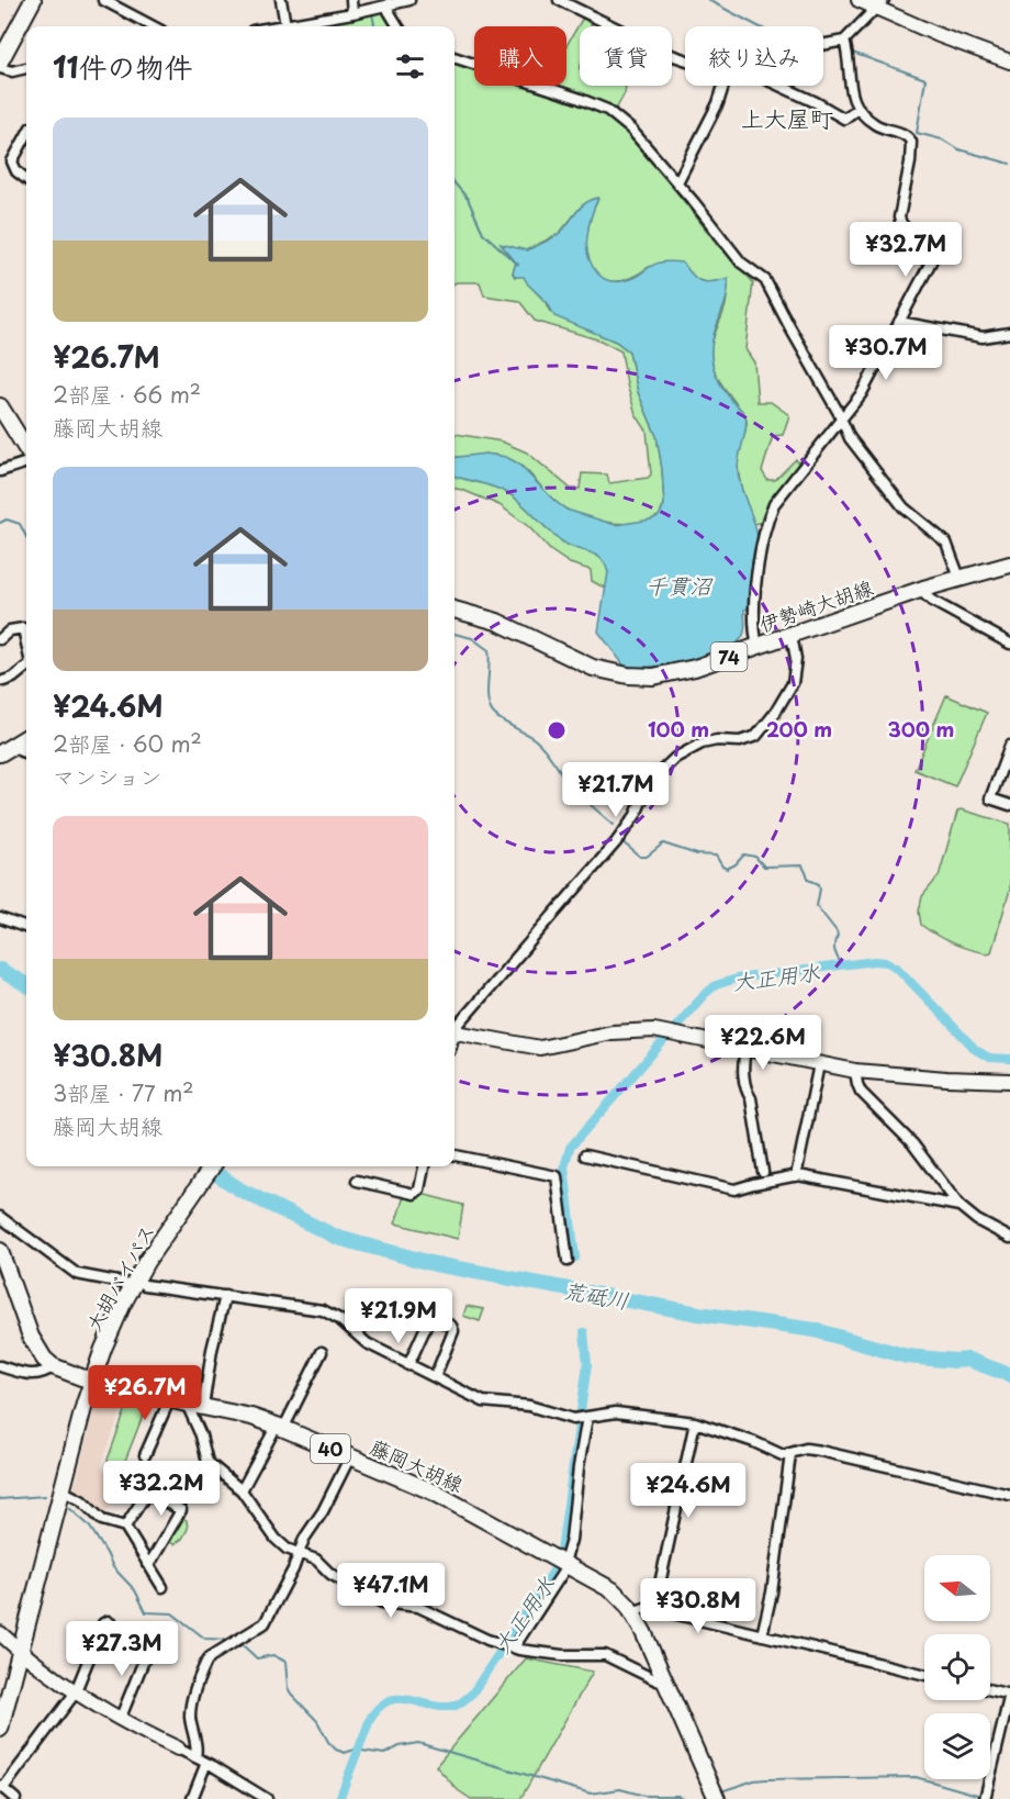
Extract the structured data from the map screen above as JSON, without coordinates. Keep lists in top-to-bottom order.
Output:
{
  "streets": {
    "main road": [
      "伊勢崎大胡線",
      "74",
      "大胡バイパス",
      "40",
      "藤岡大胡線"
    ]
  },
  "crossings": [
    ["大胡バイパス", "藤岡大胡線"]
  ],
  "districts": ["上大屋町"],
  "water": ["千貫沼", "大正用水", "荒砥川"],
  "north": "left",
  "page": {
    "chip": ["購入", "賃貸", "絞り込み"],
    "heading": "11件の物件",
    "list": [
      {
        "name": "¥26.7M",
        "note": "2部屋 · 66 m² · 藤岡大胡線"
      },
      {
        "name": "¥24.6M",
        "note": "2部屋 · 60 m² · マンション"
      },
      {
        "name": "¥30.8M",
        "note": "3部屋 · 77 m² · 藤岡大胡線"
      }
    ],
    "price": [
      "¥32.7M",
      "¥30.7M",
      "¥21.7M",
      "¥22.6M",
      "¥21.9M",
      "¥26.7M",
      "¥32.2M",
      "¥24.6M",
      "¥47.1M",
      "¥30.8M",
      "¥27.3M"
    ]
  },
  "rings": ["100 m", "200 m", "300 m"]
}
